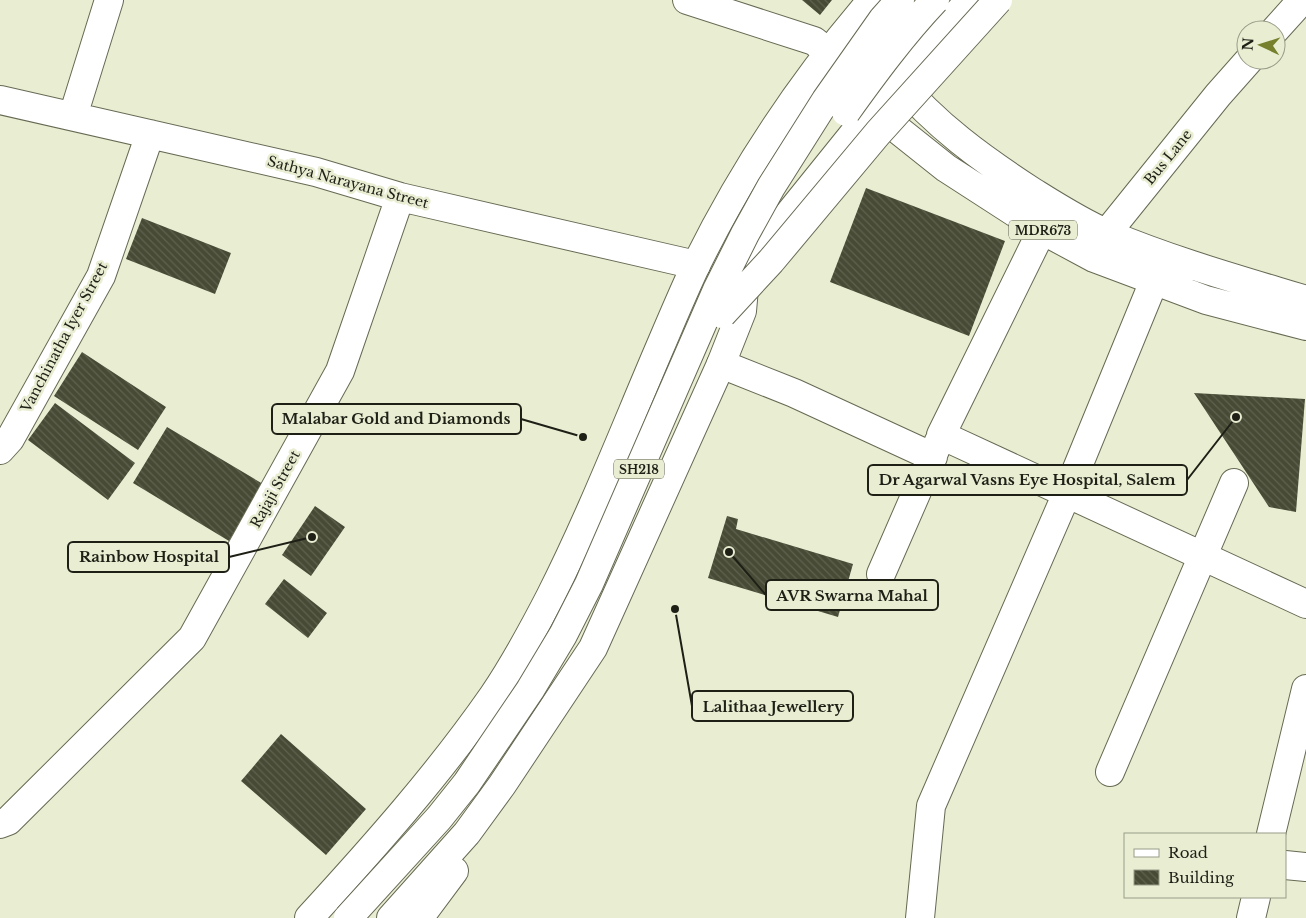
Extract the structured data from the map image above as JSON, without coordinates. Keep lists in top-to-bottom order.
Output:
{
  "streets": {
    "main road": [
      "Bus Lane",
      "Sathya Narayana Street",
      "MDR673",
      "Vanchinatha Iyer Street",
      "SH218",
      "Rajaji Street"
    ]
  },
  "crossings": [
    ["Bus Lane", "MDR673"],
    ["Sathya Narayana Street", "Vanchinatha Iyer Street"],
    ["Sathya Narayana Street", "Rajaji Street"]
  ],
  "places": [
    "Dr Agarwal Vasns Eye Hospital, Salem",
    "Malabar Gold and Diamonds",
    "Rainbow Hospital",
    "AVR Swarna Mahal",
    "Lalithaa Jewellery"
  ],
  "legend": ["Road", "Building"],
  "north": "left"
}
